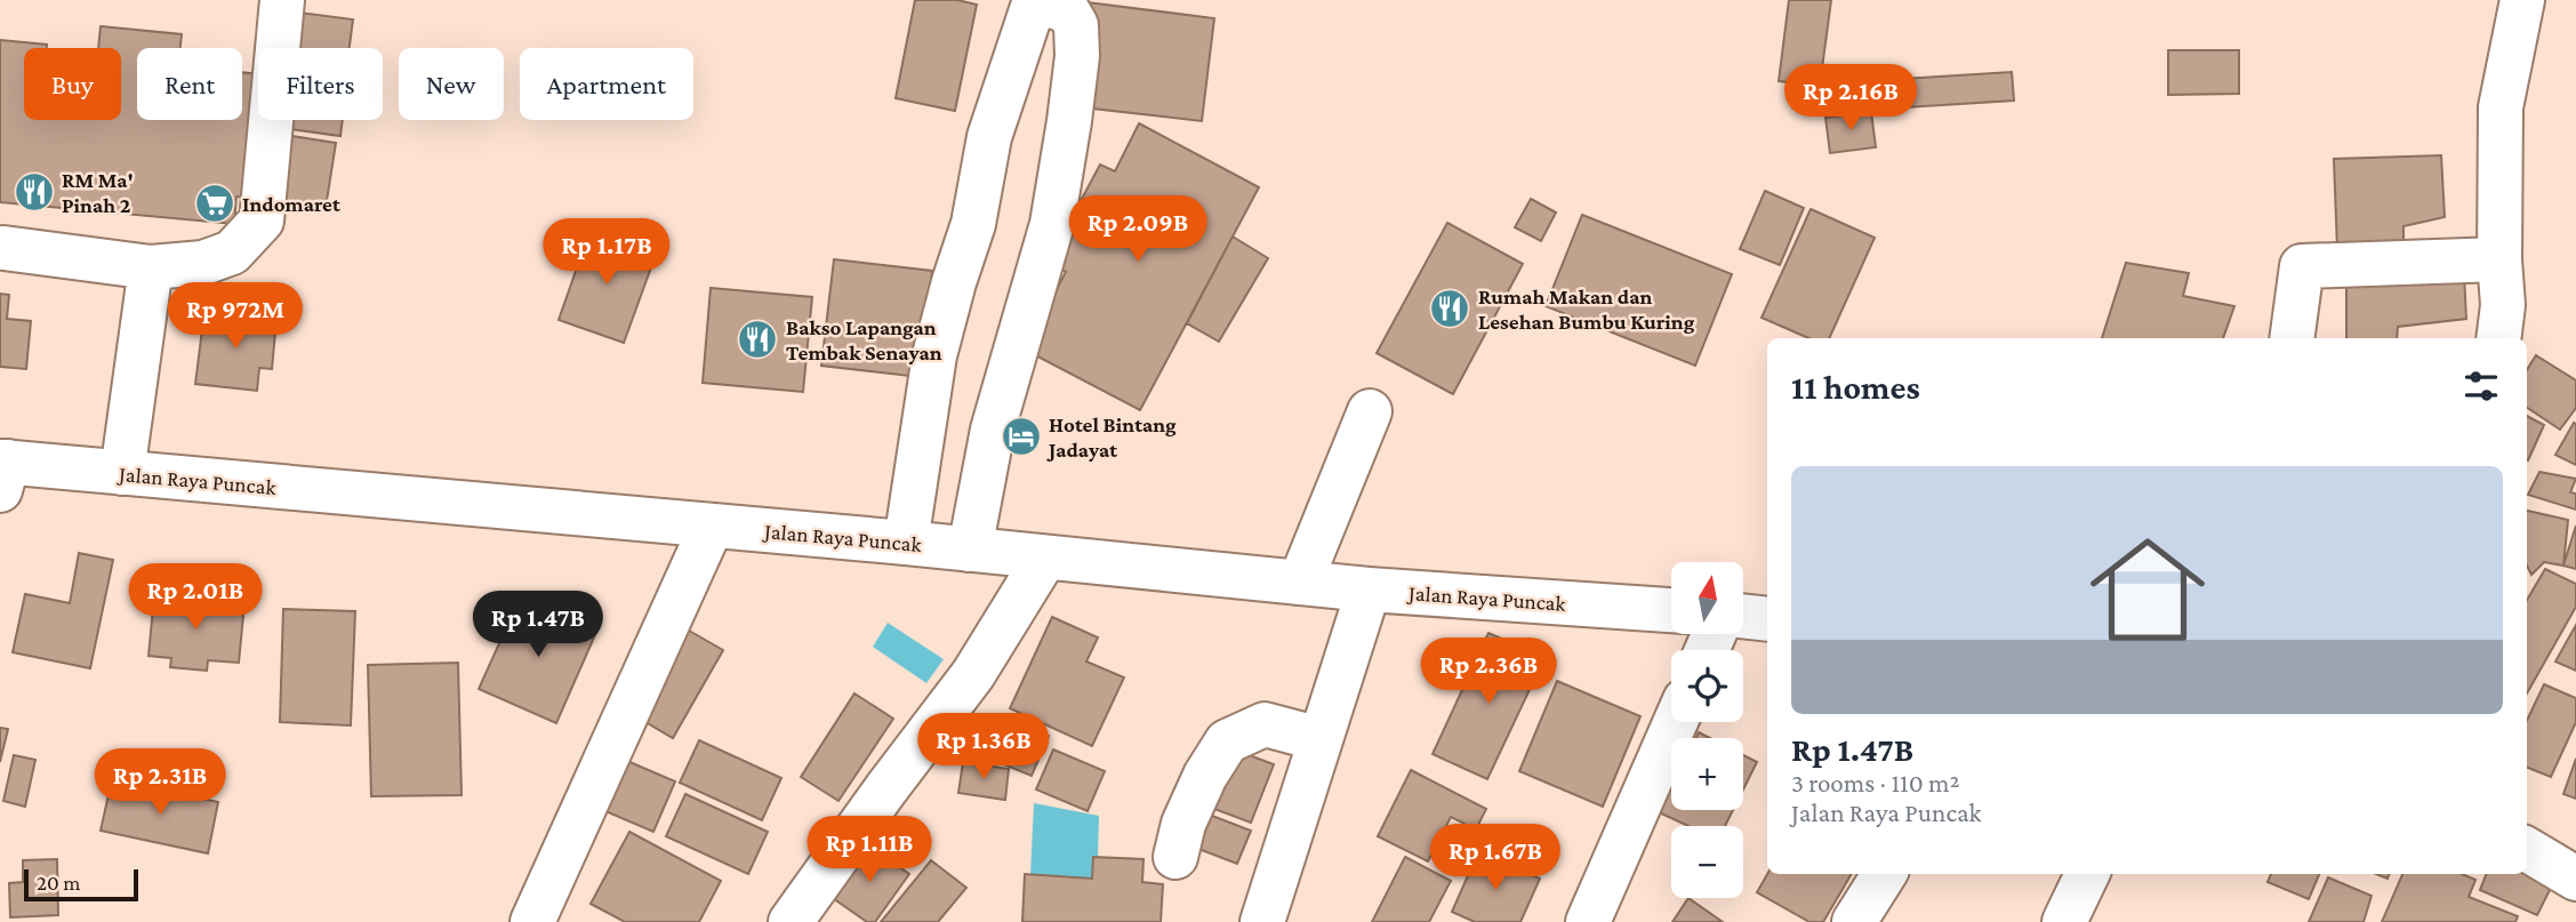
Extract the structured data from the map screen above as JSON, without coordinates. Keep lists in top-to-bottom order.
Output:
{
  "streets": {
    "main road": ["Jalan Raya Puncak"]
  },
  "places": {
    "restaurant": ["RM Ma' Pinah 2", "Rumah Makan dan Lesehan Bumbu Kuring", "Bakso Lapangan Tembak Senayan"],
    "supermarket": ["Indomaret"],
    "hotel": ["Hotel Bintang Jadayat"]
  },
  "scale_bar": "20 m",
  "north": "top",
  "page": {
    "chip": [
      "Buy",
      "Rent",
      "Filters",
      "New",
      "Apartment"
    ],
    "price": [
      "Rp 2.16B",
      "Rp 2.09B",
      "Rp 1.17B",
      "Rp 972M",
      "Rp 2.01B",
      "Rp 1.47B",
      "Rp 2.36B",
      "Rp 1.36B",
      "Rp 2.31B",
      "Rp 1.11B",
      "Rp 1.67B"
    ],
    "heading": "11 homes",
    "list": [
      {
        "name": "Rp 1.47B",
        "note": "3 rooms · 110 m² · Jalan Raya Puncak"
      }
    ],
    "map_buttons": ["+", "−"],
    "scale": "20 m"
  }
}
